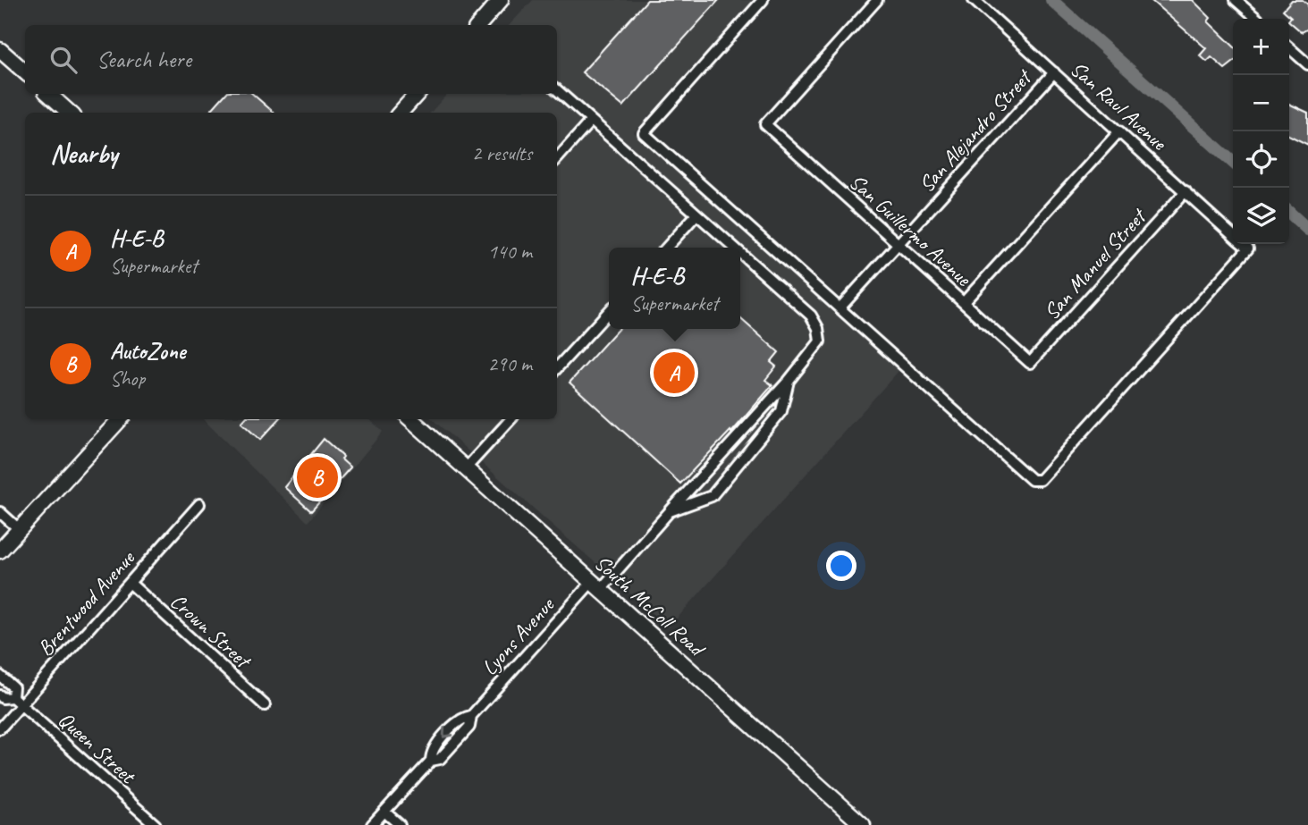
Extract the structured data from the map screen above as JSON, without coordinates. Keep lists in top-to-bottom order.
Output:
{
  "streets": {
    "main road": ["South McColl Road"],
    "street": [
      "San Raul Avenue",
      "San Alejandro Street",
      "San Guillermo Avenue",
      "San Manuel Street",
      "Brentwood Avenue",
      "Crown Street",
      "Lyons Avenue",
      "Queen Street"
    ]
  },
  "crossings": [
    ["San Raul Avenue", "San Alejandro Street"],
    ["San Raul Avenue", "San Manuel Street"],
    ["San Alejandro Street", "San Guillermo Avenue"],
    ["San Guillermo Avenue", "San Manuel Street"],
    ["Brentwood Avenue", "Crown Street"],
    ["Brentwood Avenue", "Queen Street"],
    ["South McColl Road", "Lyons Avenue"]
  ],
  "page": {
    "map_buttons": ["+", "−"],
    "search": "Search here",
    "heading": ["Nearby", "2 results"],
    "list": [
      {
        "mark": "A",
        "name": "H-E-B",
        "note": "Supermarket",
        "value": "140 m"
      },
      {
        "mark": "B",
        "name": "AutoZone",
        "note": "Shop",
        "value": "290 m"
      }
    ],
    "popup": ["H-E-B", "Supermarket"],
    "pins": ["A", "B"]
  }
}
